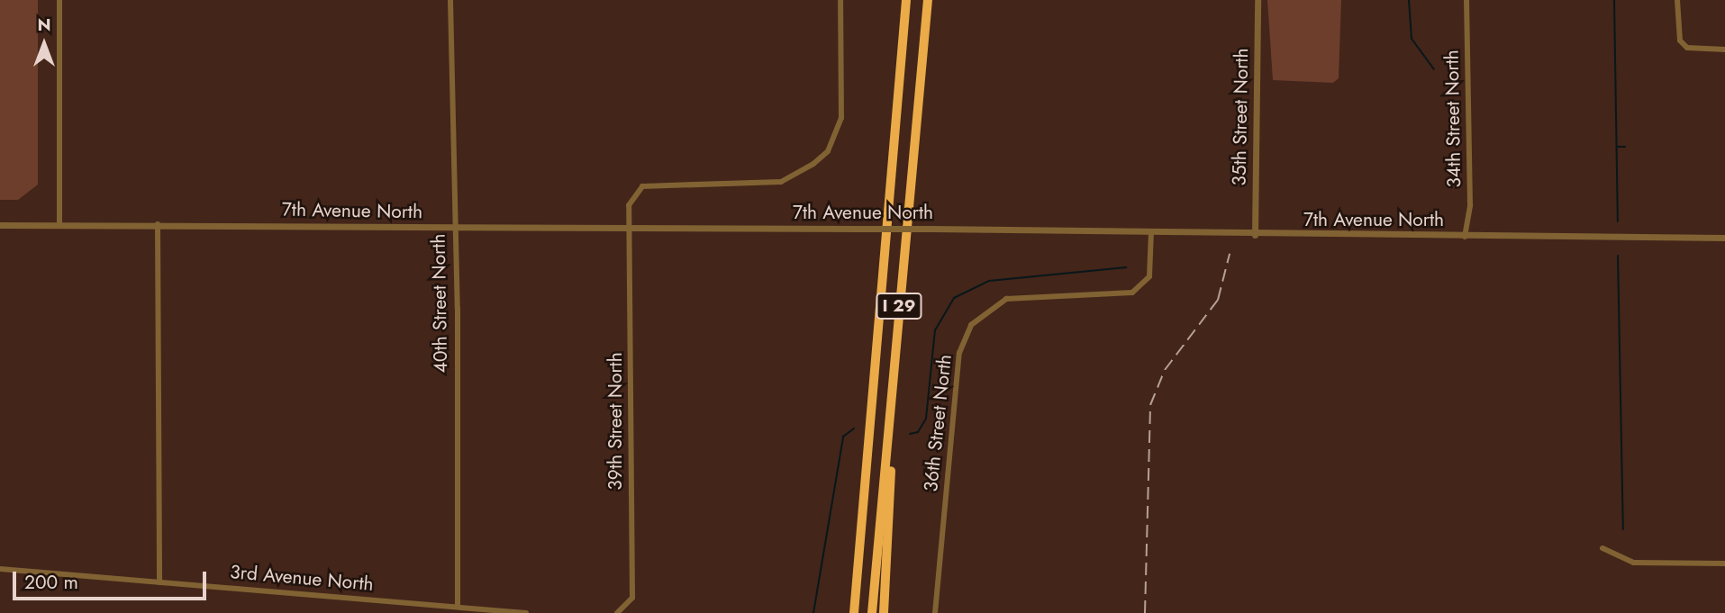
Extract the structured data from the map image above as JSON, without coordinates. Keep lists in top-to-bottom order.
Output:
{
  "streets": {
    "highway": ["I 29"],
    "street": [
      "35th Street North",
      "34th Street North",
      "7th Avenue North",
      "40th Street North",
      "39th Street North",
      "36th Street North",
      "3rd Avenue North"
    ]
  },
  "crossings": [
    ["35th Street North", "7th Avenue North"],
    ["34th Street North", "7th Avenue North"],
    ["7th Avenue North", "40th Street North"],
    ["7th Avenue North", "39th Street North"],
    ["7th Avenue North", "36th Street North"],
    ["40th Street North", "3rd Avenue North"]
  ],
  "scale_bar": "200 m",
  "north": "top"
}
